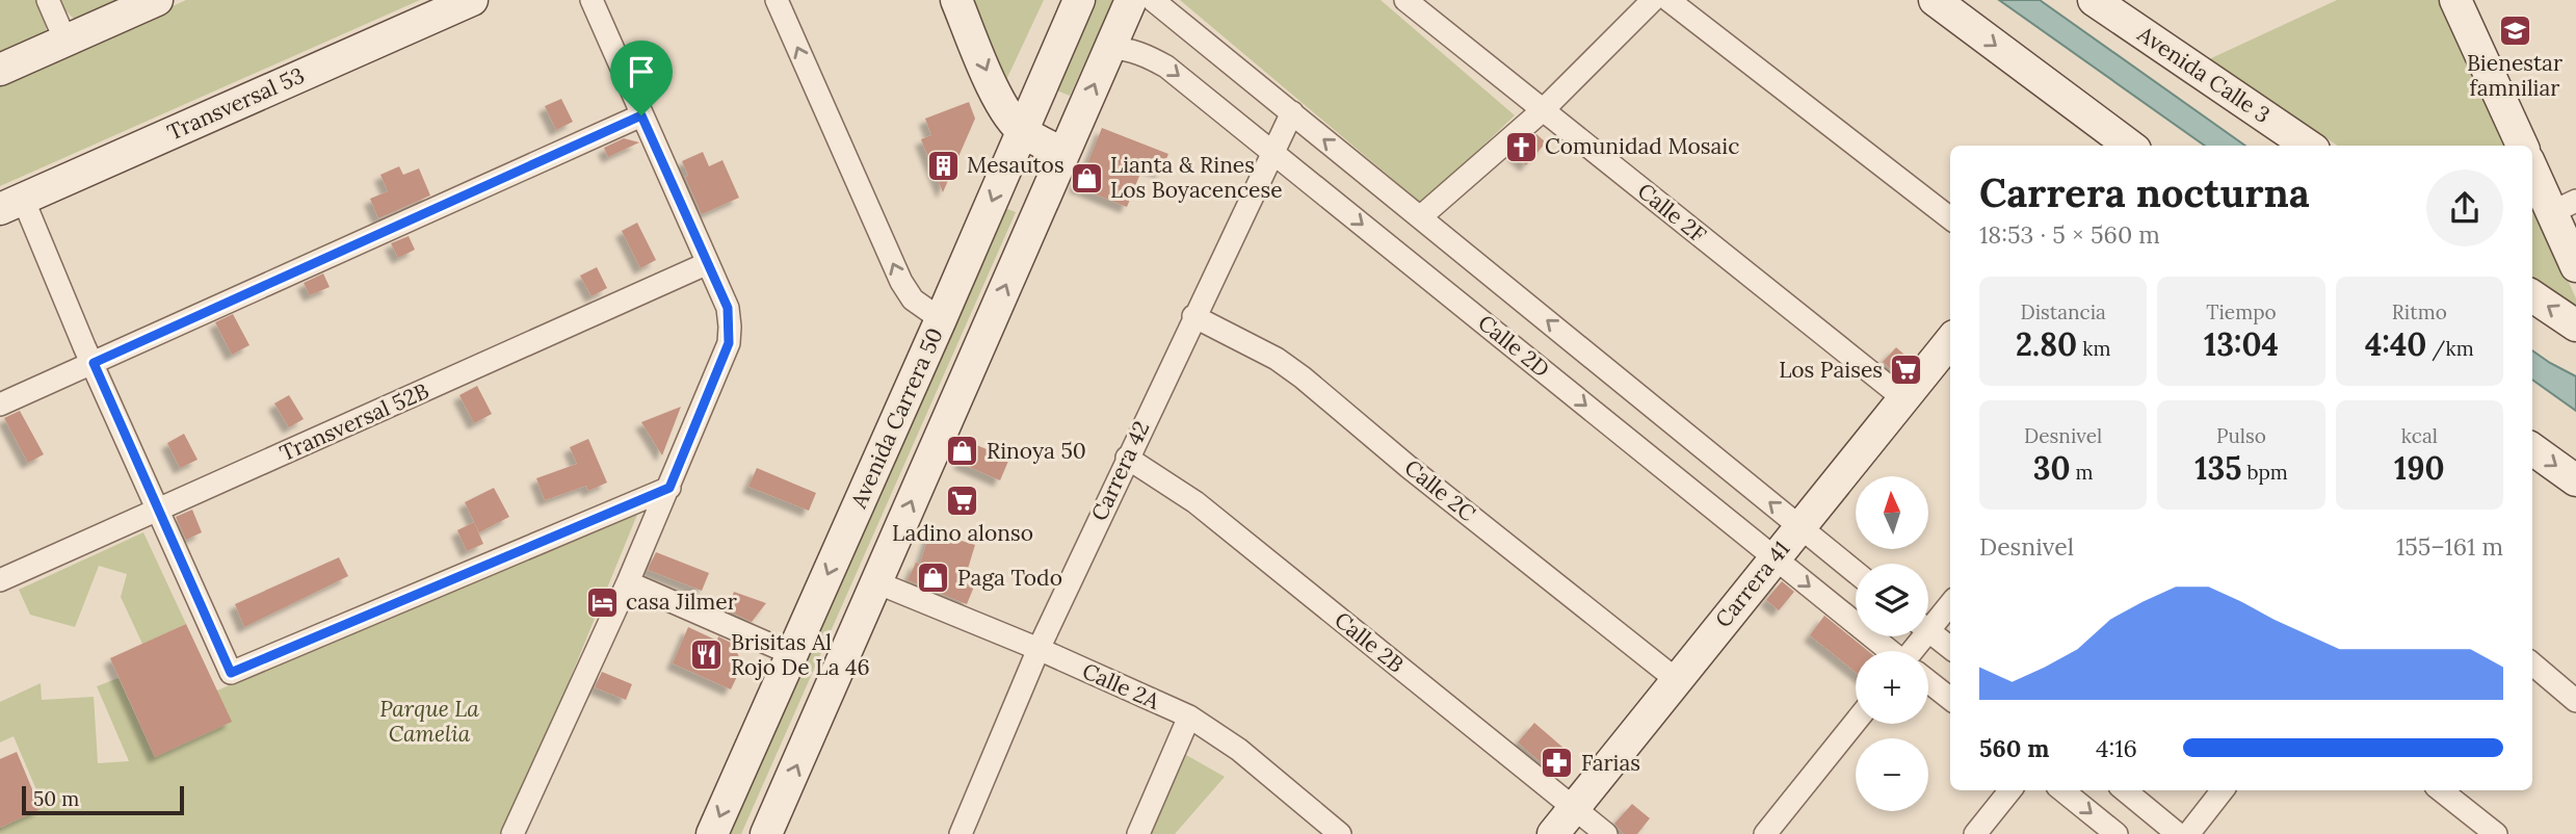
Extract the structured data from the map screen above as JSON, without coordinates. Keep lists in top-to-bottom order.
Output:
{
  "streets": {
    "main road": [
      "Avenida Calle 3",
      "Transversal 53",
      "Avenida Carrera 50",
      "Carrera 41"
    ],
    "street": [
      "Calle 2F",
      "Calle 2D",
      "Transversal 52B",
      "Carrera 42",
      "Calle 2C",
      "Calle 2B",
      "Calle 2A"
    ]
  },
  "crossings": [
    ["Calle 2F", "Carrera 41"],
    ["Calle 2D", "Carrera 42"],
    ["Calle 2D", "Carrera 41"],
    ["Carrera 42", "Calle 2C"],
    ["Carrera 42", "Calle 2B"],
    ["Carrera 42", "Calle 2A"],
    ["Calle 2C", "Carrera 41"],
    ["Carrera 41", "Calle 2B"]
  ],
  "parks": ["Parque La Camelia"],
  "places": {
    "school or university": ["Bienestar famniliar"],
    "church": ["Comunidad Mosaic"],
    "building": ["Mesautos"],
    "shop": ["Lianta & Rines Los Boyacencese", "Rinoya 50", "Paga Todo"],
    "supermarket": ["Los Paises", "Ladino alonso"],
    "hotel": ["casa Jilmer"],
    "restaurant": ["Brisitas Al Rojo De La 46"],
    "pharmacy": ["Farias"]
  },
  "scale_bar": "50 m",
  "north": "top",
  "page": {
    "heading": ["Carrera nocturna", "18:53 · 5 × 560 m"],
    "stats": [
      ["Distancia", "2.80 km"],
      ["Tiempo", "13:04"],
      ["Ritmo", "4:40 /km"],
      ["Desnivel", "30 m"],
      ["Pulso", "135 bpm"],
      ["kcal", "190"]
    ],
    "map_buttons": ["+", "−"],
    "chart": ["Desnivel", "155–161 m"],
    "list": [
      {
        "name": "560 m",
        "note": "4:16"
      }
    ],
    "scale": "50 m"
  }
}
